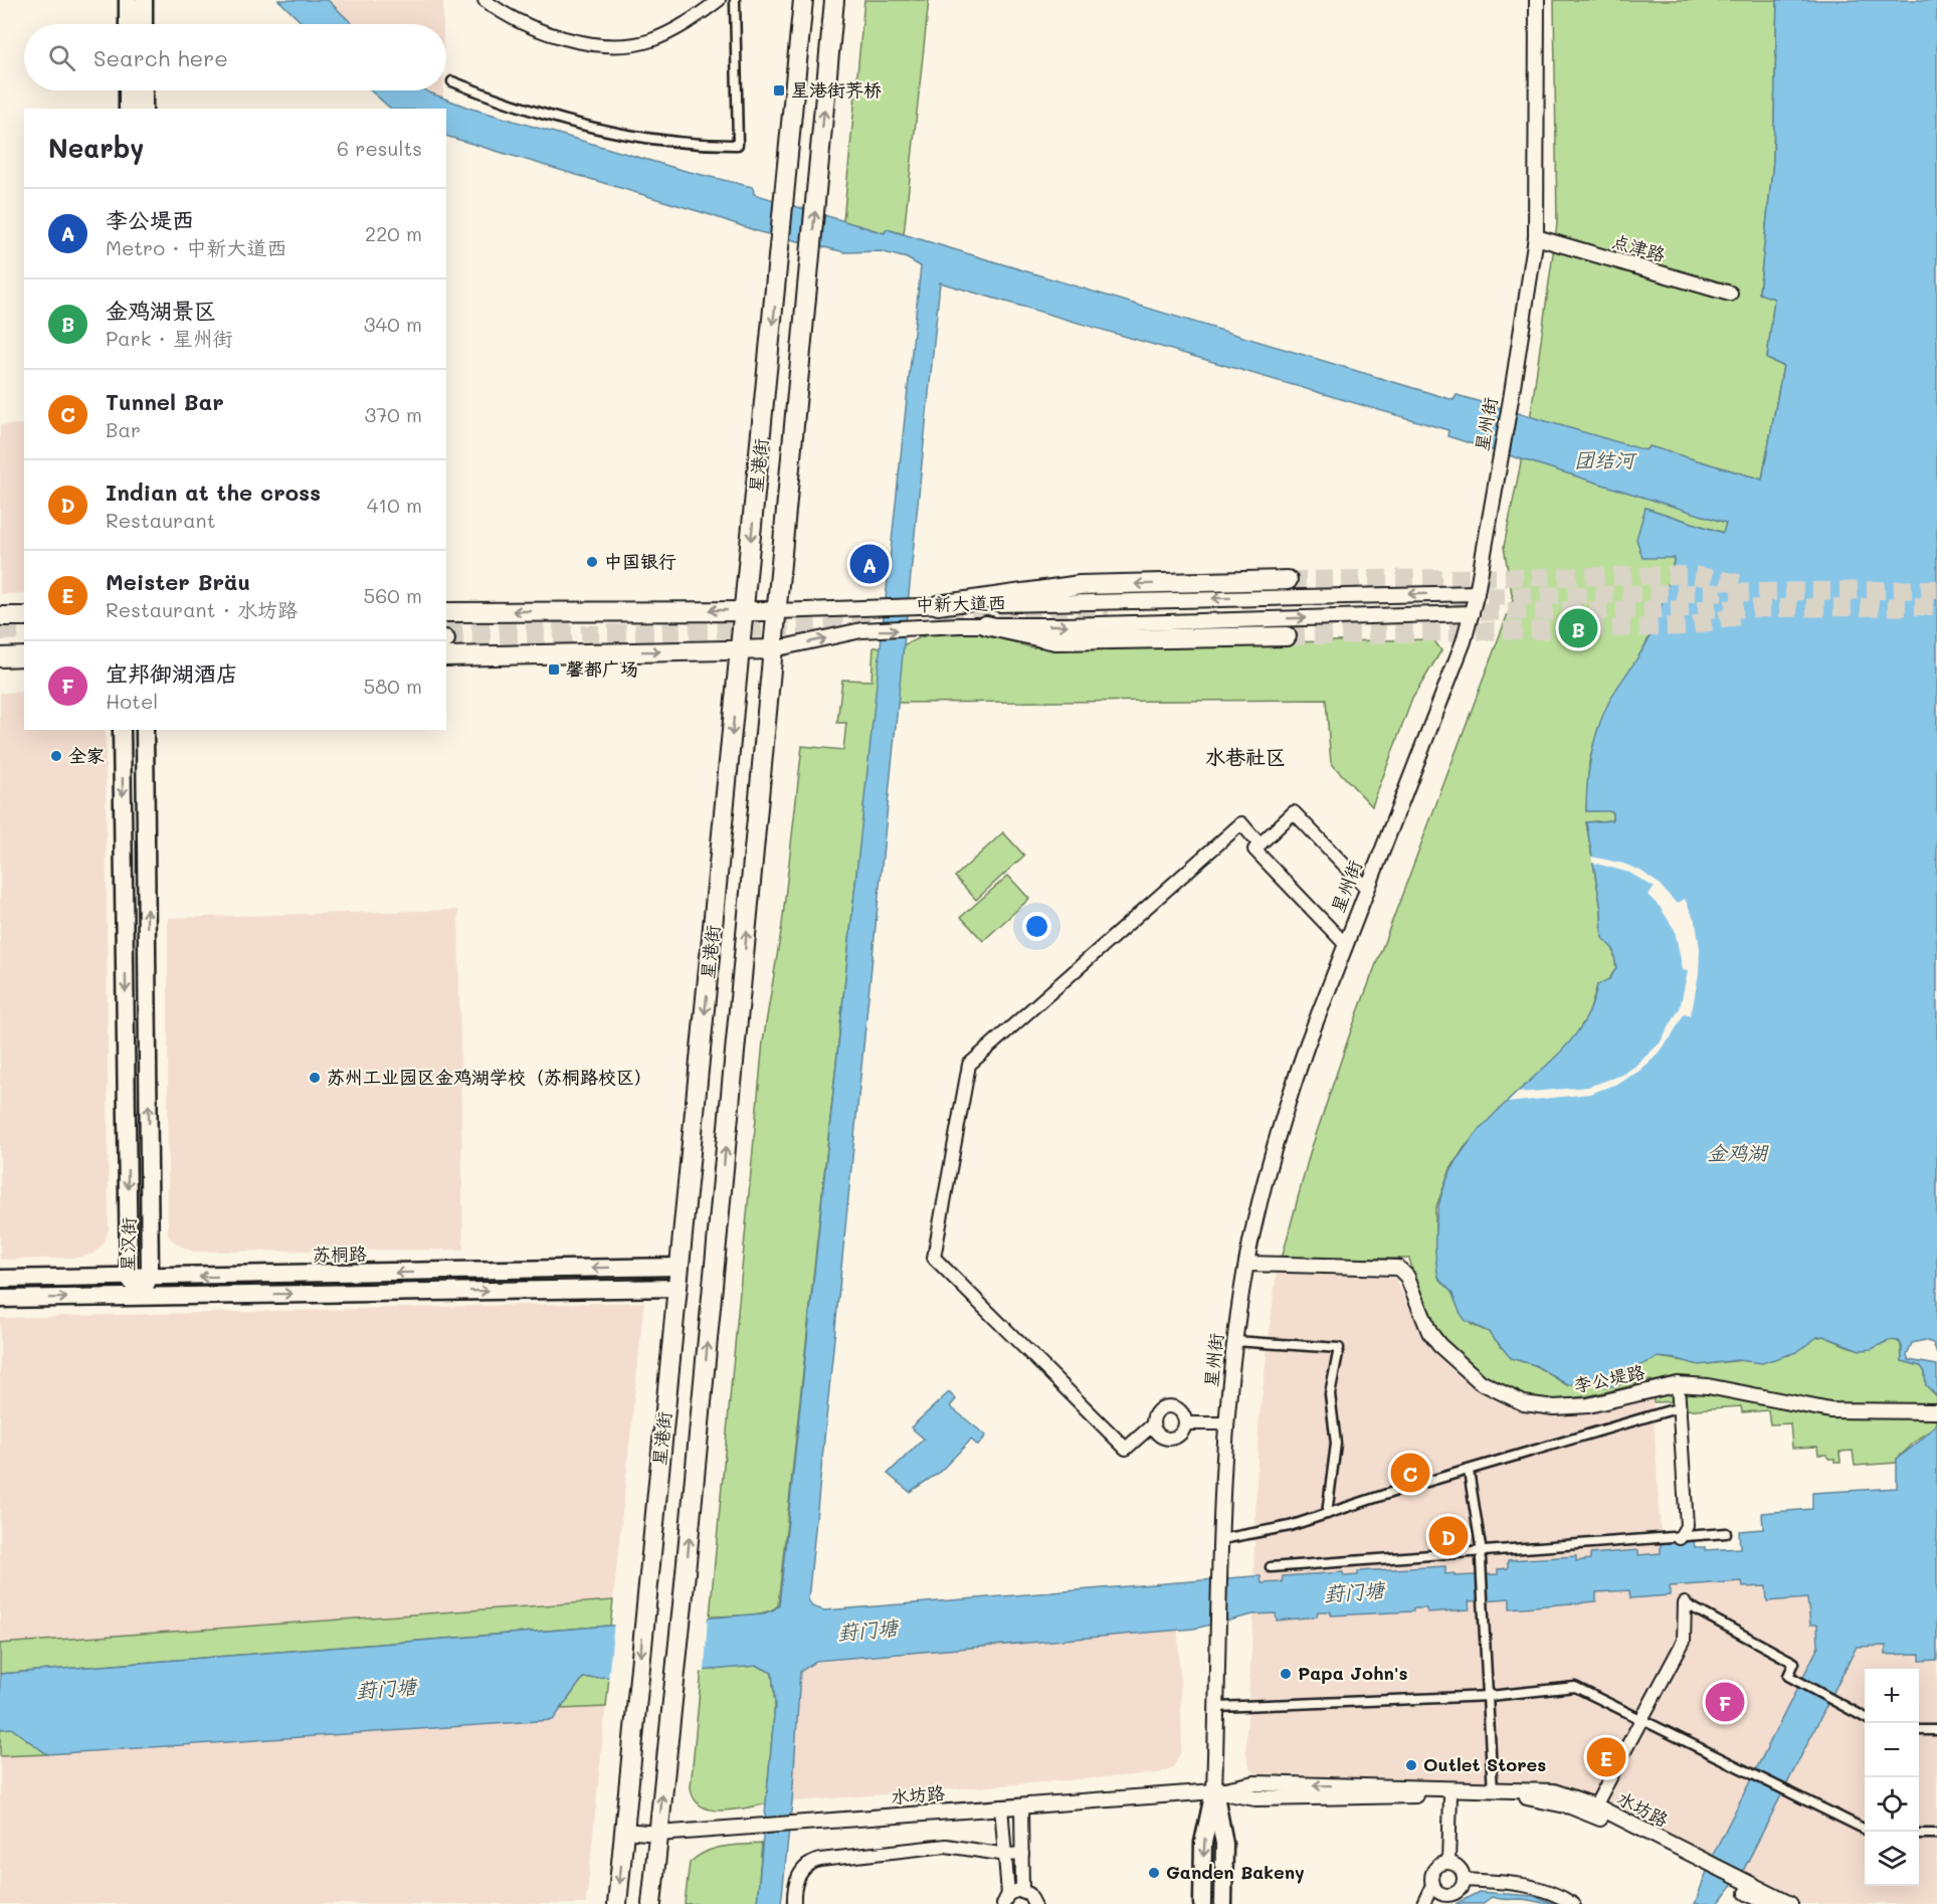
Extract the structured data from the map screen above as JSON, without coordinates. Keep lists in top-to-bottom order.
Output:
{
  "streets": {
    "main road": [
      "星州街",
      "星港街",
      "中新大道西",
      "星汉街",
      "苏桐路"
    ],
    "street": ["点津路", "李公堤路", "水坊路"]
  },
  "crossings": [
    ["点津路", "星州街"],
    ["星州街", "中新大道西"],
    ["星州街", "李公堤路"],
    ["星州街", "水坊路"],
    ["星港街", "中新大道西"],
    ["星港街", "苏桐路"],
    ["星港街", "水坊路"],
    ["星汉街", "苏桐路"]
  ],
  "districts": ["水巷社区"],
  "water": ["团结河", "金鸡湖", "葑门塘"],
  "places": {
    "transit": ["星港街荠桥", "馨都广场"],
    "other": [
      "中国银行",
      "全家",
      "苏州工业园区金鸡湖学校（苏桐路校区）",
      "Papa John's",
      "Outlet Stores",
      "Ganden Bakeny"
    ]
  },
  "page": {
    "search": "Search here",
    "heading": ["Nearby", "6 results"],
    "list": [
      {
        "mark": "A",
        "name": "李公堤西",
        "note": "Metro · 中新大道西",
        "value": "220 m"
      },
      {
        "mark": "B",
        "name": "金鸡湖景区",
        "note": "Park · 星州街",
        "value": "340 m"
      },
      {
        "mark": "C",
        "name": "Tunnel Bar",
        "note": "Bar",
        "value": "370 m"
      },
      {
        "mark": "D",
        "name": "Indian at the cross",
        "note": "Restaurant",
        "value": "410 m"
      },
      {
        "mark": "E",
        "name": "Meister Bräu",
        "note": "Restaurant · 水坊路",
        "value": "560 m"
      },
      {
        "mark": "F",
        "name": "宜邦御湖酒店",
        "note": "Hotel",
        "value": "580 m"
      }
    ],
    "pins": [
      "A",
      "B",
      "C",
      "D",
      "F",
      "E"
    ],
    "map_buttons": ["+", "−"]
  }
}
